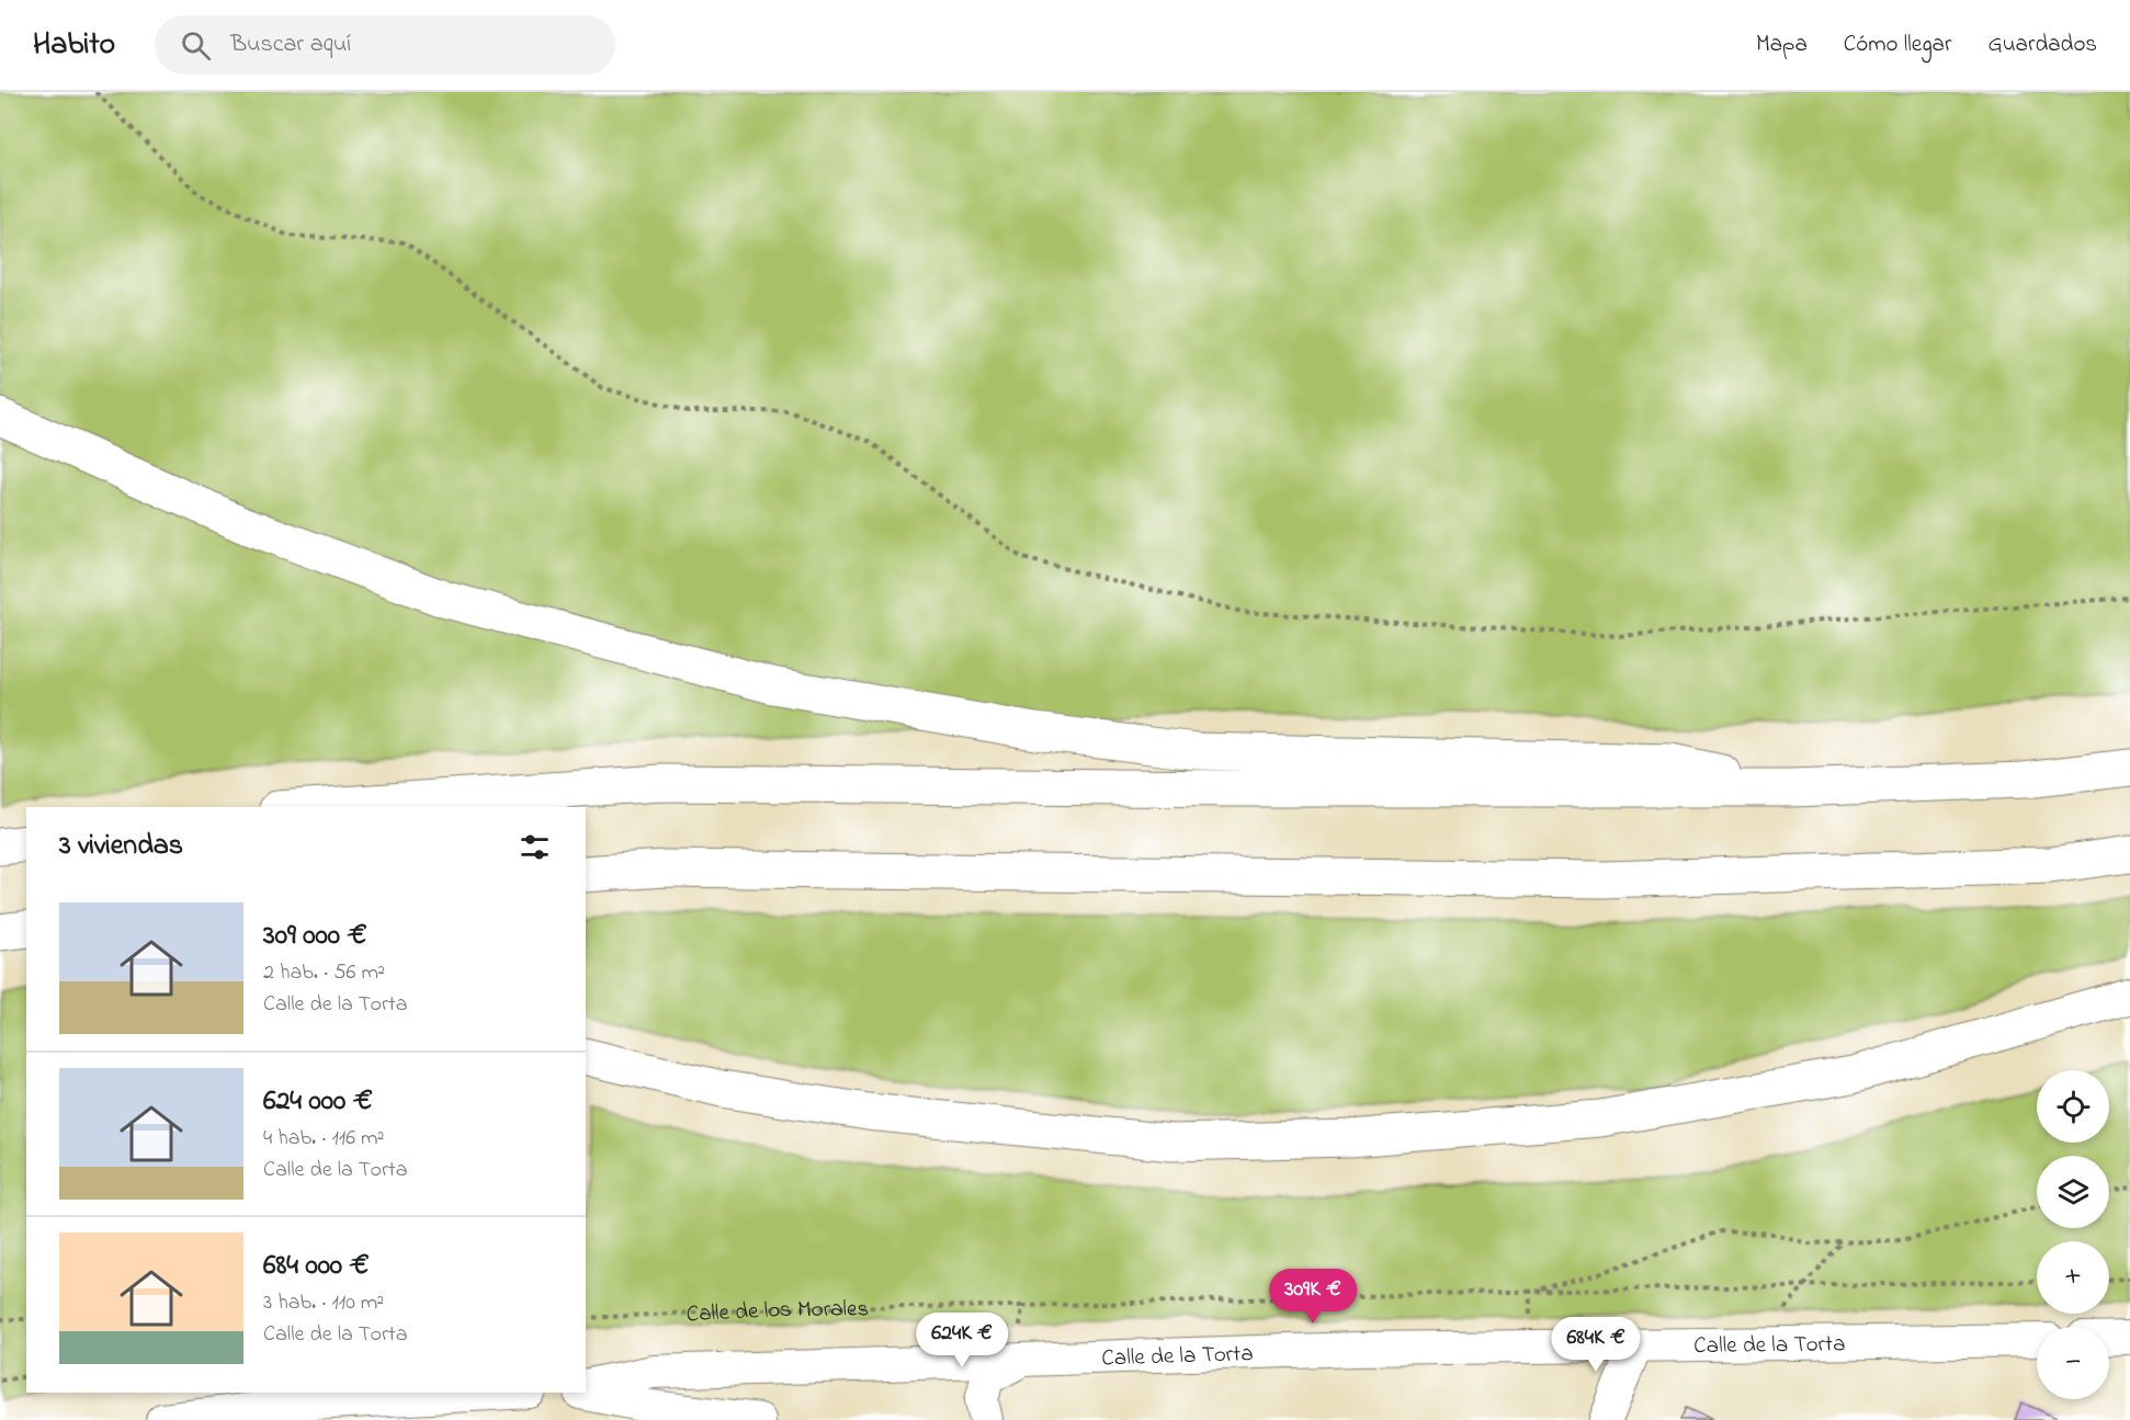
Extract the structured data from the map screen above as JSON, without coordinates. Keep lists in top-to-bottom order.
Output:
{
  "streets": {
    "street": ["Calle de la Torta"],
    "path": ["Calle de los Morales"]
  },
  "page": {
    "header": "Habito",
    "search": "Buscar aquí",
    "nav": ["Mapa", "Cómo llegar", "Guardados"],
    "heading": "3 viviendas",
    "list": [
      {
        "name": "309 000 €",
        "note": "2 hab. · 56 m² · Calle de la Torta"
      },
      {
        "name": "624 000 €",
        "note": "4 hab. · 116 m² · Calle de la Torta"
      },
      {
        "name": "684 000 €",
        "note": "3 hab. · 110 m² · Calle de la Torta"
      }
    ],
    "map_buttons": ["+", "−"],
    "price": ["309K €", "624K €", "684K €"]
  }
}
